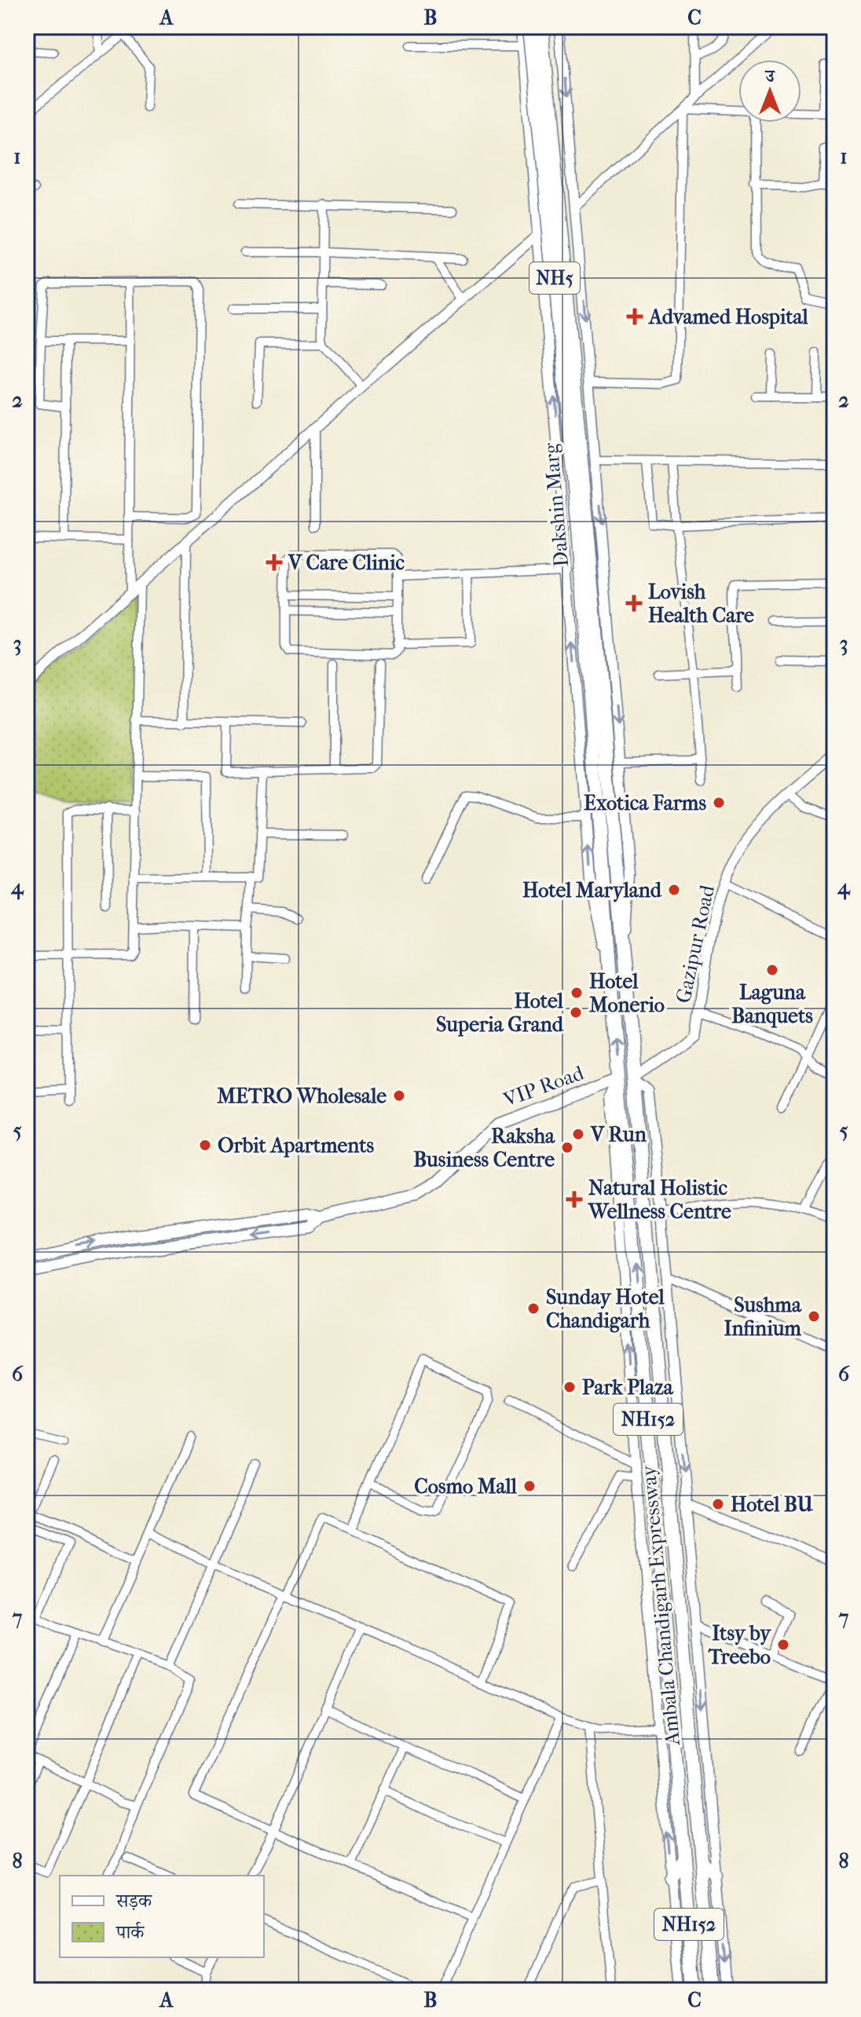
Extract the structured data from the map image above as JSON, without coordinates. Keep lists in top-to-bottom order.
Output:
{
  "streets": {
    "highway": [
      "NH5",
      "Dakshin Marg",
      "NH152",
      "Ambala Chandigarh Expressway"
    ],
    "main road": ["VIP Road"],
    "street": ["Gazipur Road"]
  },
  "crossings": [
    ["NH5", "Dakshin Marg"],
    ["NH5", "NH152"],
    ["NH5", "Ambala Chandigarh Expressway"],
    ["Dakshin Marg", "NH152"],
    ["Dakshin Marg", "Ambala Chandigarh Expressway"],
    ["Gazipur Road", "Ambala Chandigarh Expressway"],
    ["VIP Road", "Ambala Chandigarh Expressway"],
    ["NH152", "Ambala Chandigarh Expressway"]
  ],
  "places": {
    "health": [
      "Advamed Hospital",
      "V Care Clinic",
      "Lovish Health Care",
      "Natural Holistic Wellness Centre"
    ],
    "other": [
      "Exotica Farms",
      "Hotel Maryland",
      "Laguna Banquets",
      "Hotel Monerio",
      "Hotel Superia Grand",
      "METRO Wholesale",
      "V Run",
      "Orbit Apartments",
      "Raksha Business Centre",
      "Sunday Hotel Chandigarh",
      "Sushma Infinium",
      "Park Plaza",
      "Cosmo Mall",
      "Hotel BU",
      "Itsy by Treebo"
    ]
  },
  "legend": ["सड़क", "पार्क"],
  "north": "top",
  "grid": {
    "columns": ["A", "B", "C"],
    "rows": [
      "1",
      "2",
      "3",
      "4",
      "5",
      "6",
      "7",
      "8"
    ]
  }
}
